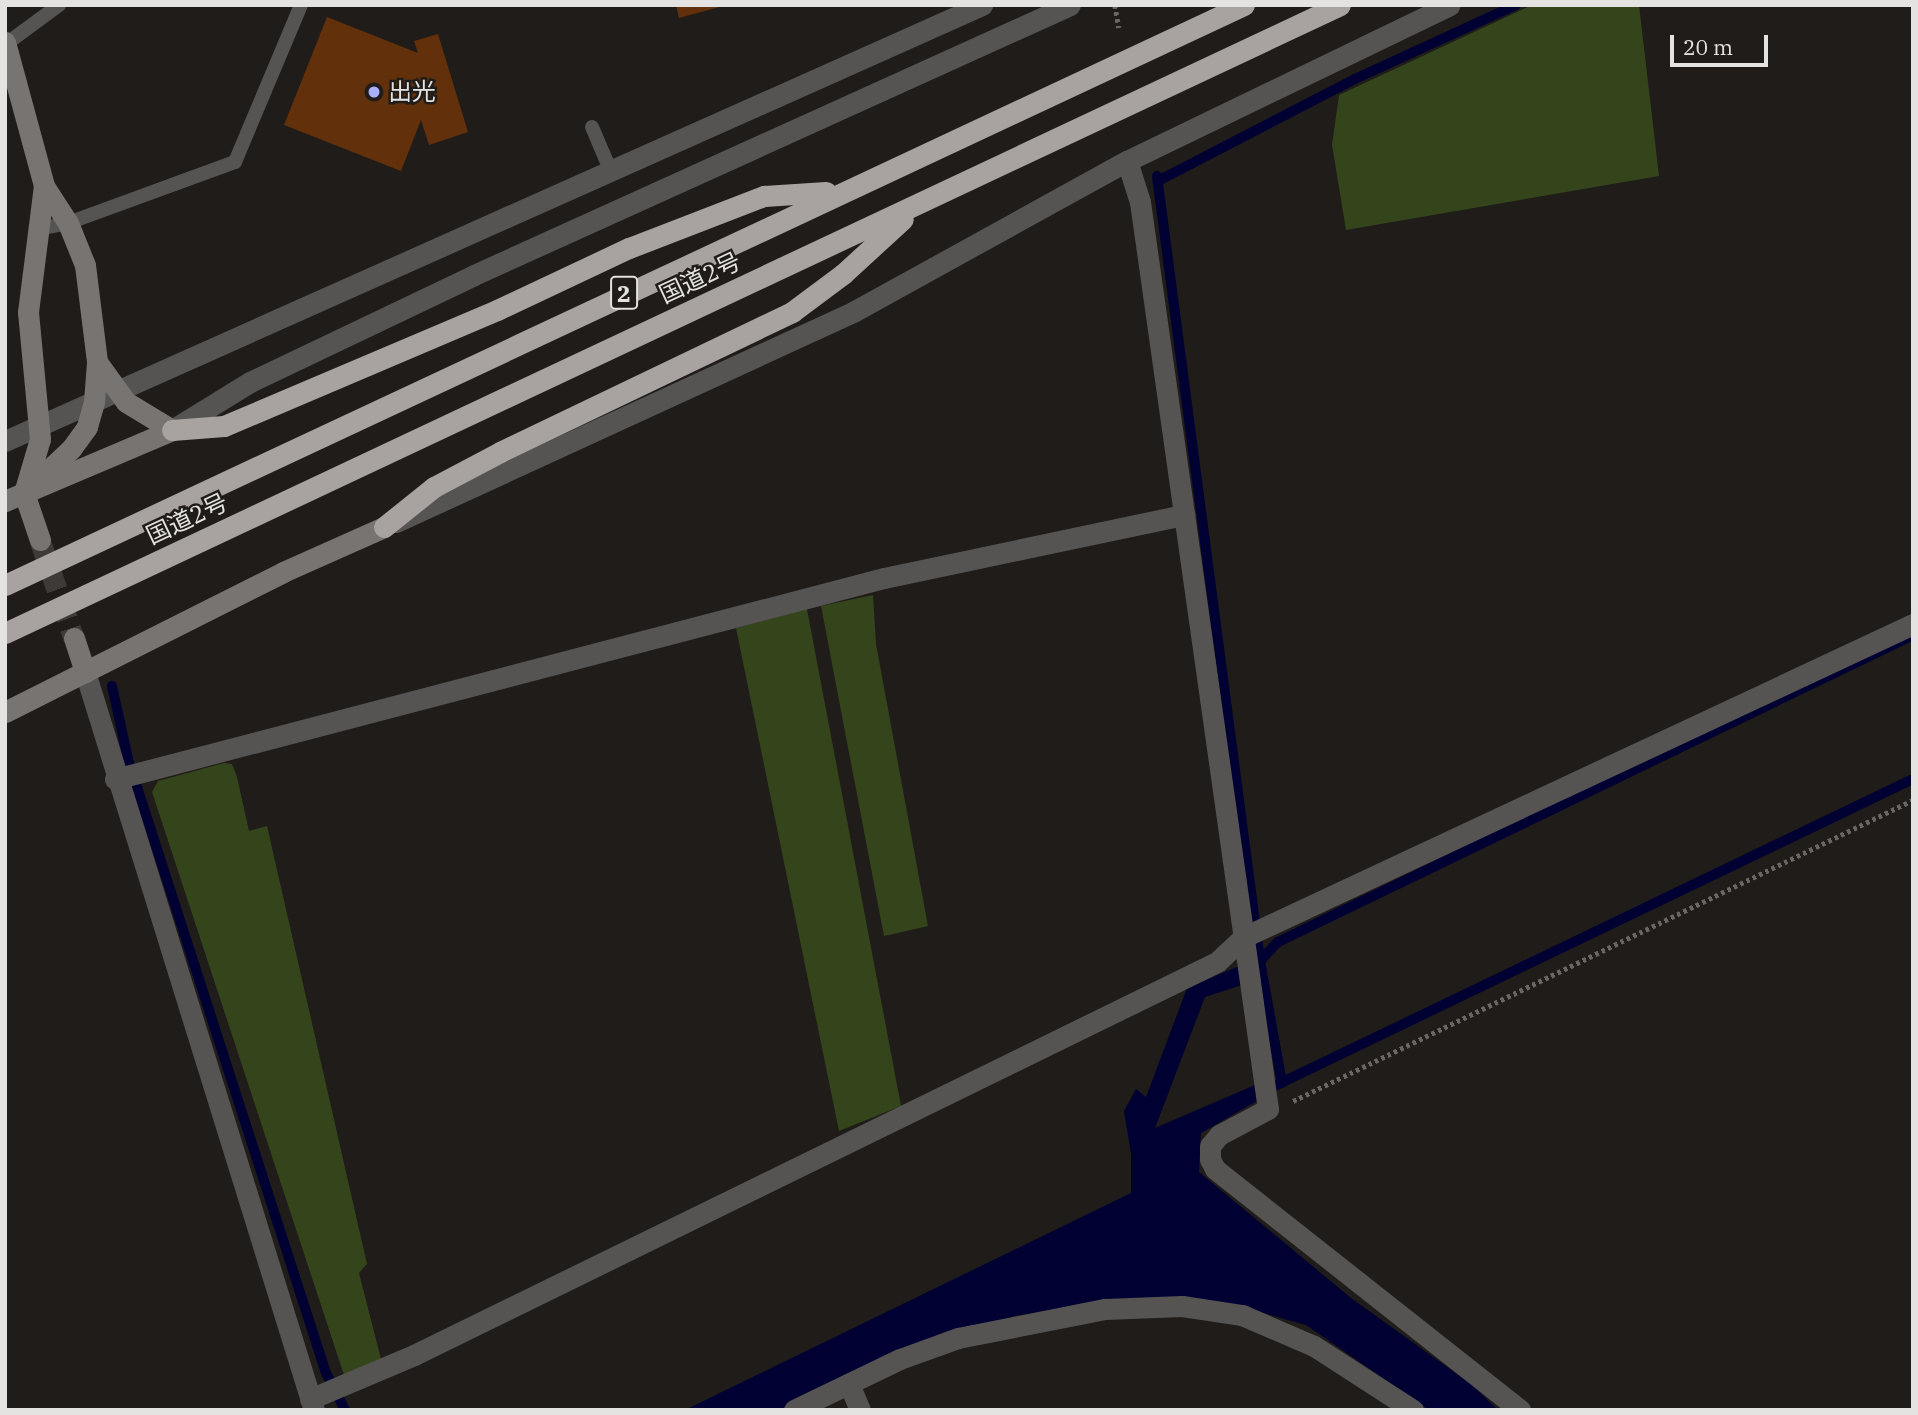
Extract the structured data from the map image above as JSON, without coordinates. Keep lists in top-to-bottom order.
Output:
{
  "streets": {
    "highway": ["国道2号", "2"]
  },
  "places": ["出光"],
  "scale_bar": "20 m"
}
